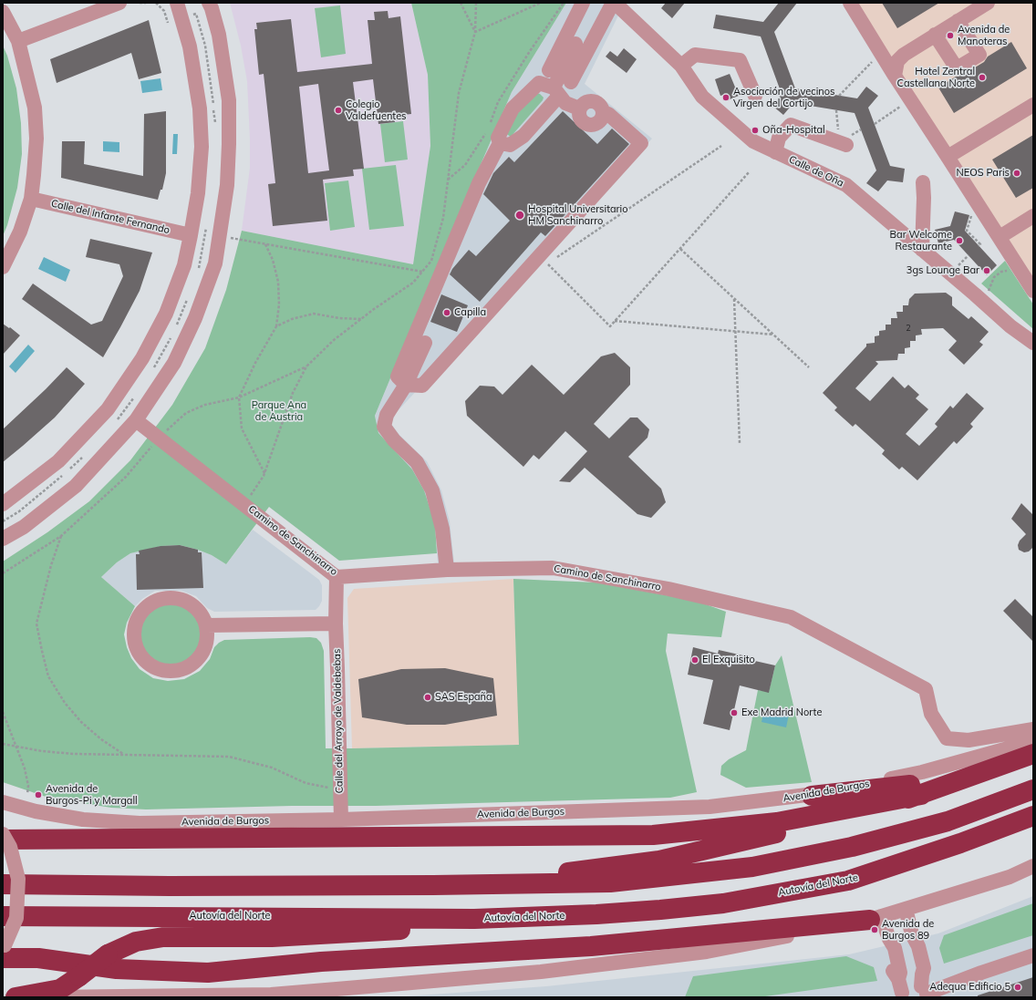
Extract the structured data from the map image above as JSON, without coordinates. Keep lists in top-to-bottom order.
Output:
{
  "streets": {
    "highway": ["Autovía del Norte"],
    "street": [
      "Calle de Oña",
      "Calle del Infante Fernando",
      "Camino de Sanchinarro",
      "Calle del Arroyo de Valdebebas",
      "Avenida de Burgos"
    ]
  },
  "crossings": [
    ["Camino de Sanchinarro", "Calle del Arroyo de Valdebebas"],
    ["Calle del Arroyo de Valdebebas", "Avenida de Burgos"]
  ],
  "parks": ["Parque Ana de Austria"],
  "places": [
    "Avenida de Manoteras",
    "Hotel Zentral Castellana Norte",
    "Asociación de vecinos Virgen del Cortijo",
    "Colegio Valdefuentes",
    "Oña-Hospital",
    "NEOS Paris",
    "Hospital Universitario HM Sanchinarro",
    "Bar Welcome Restaurante",
    "3gs Lounge Bar",
    "Capilla",
    "El Exquisito",
    "SAS España",
    "Exe Madrid Norte",
    "Avenida de Burgos-Pi y Margall",
    "Avenida de Burgos 89",
    "Adequa Edificio 5"
  ],
  "house_numbers": ["2"]
}
